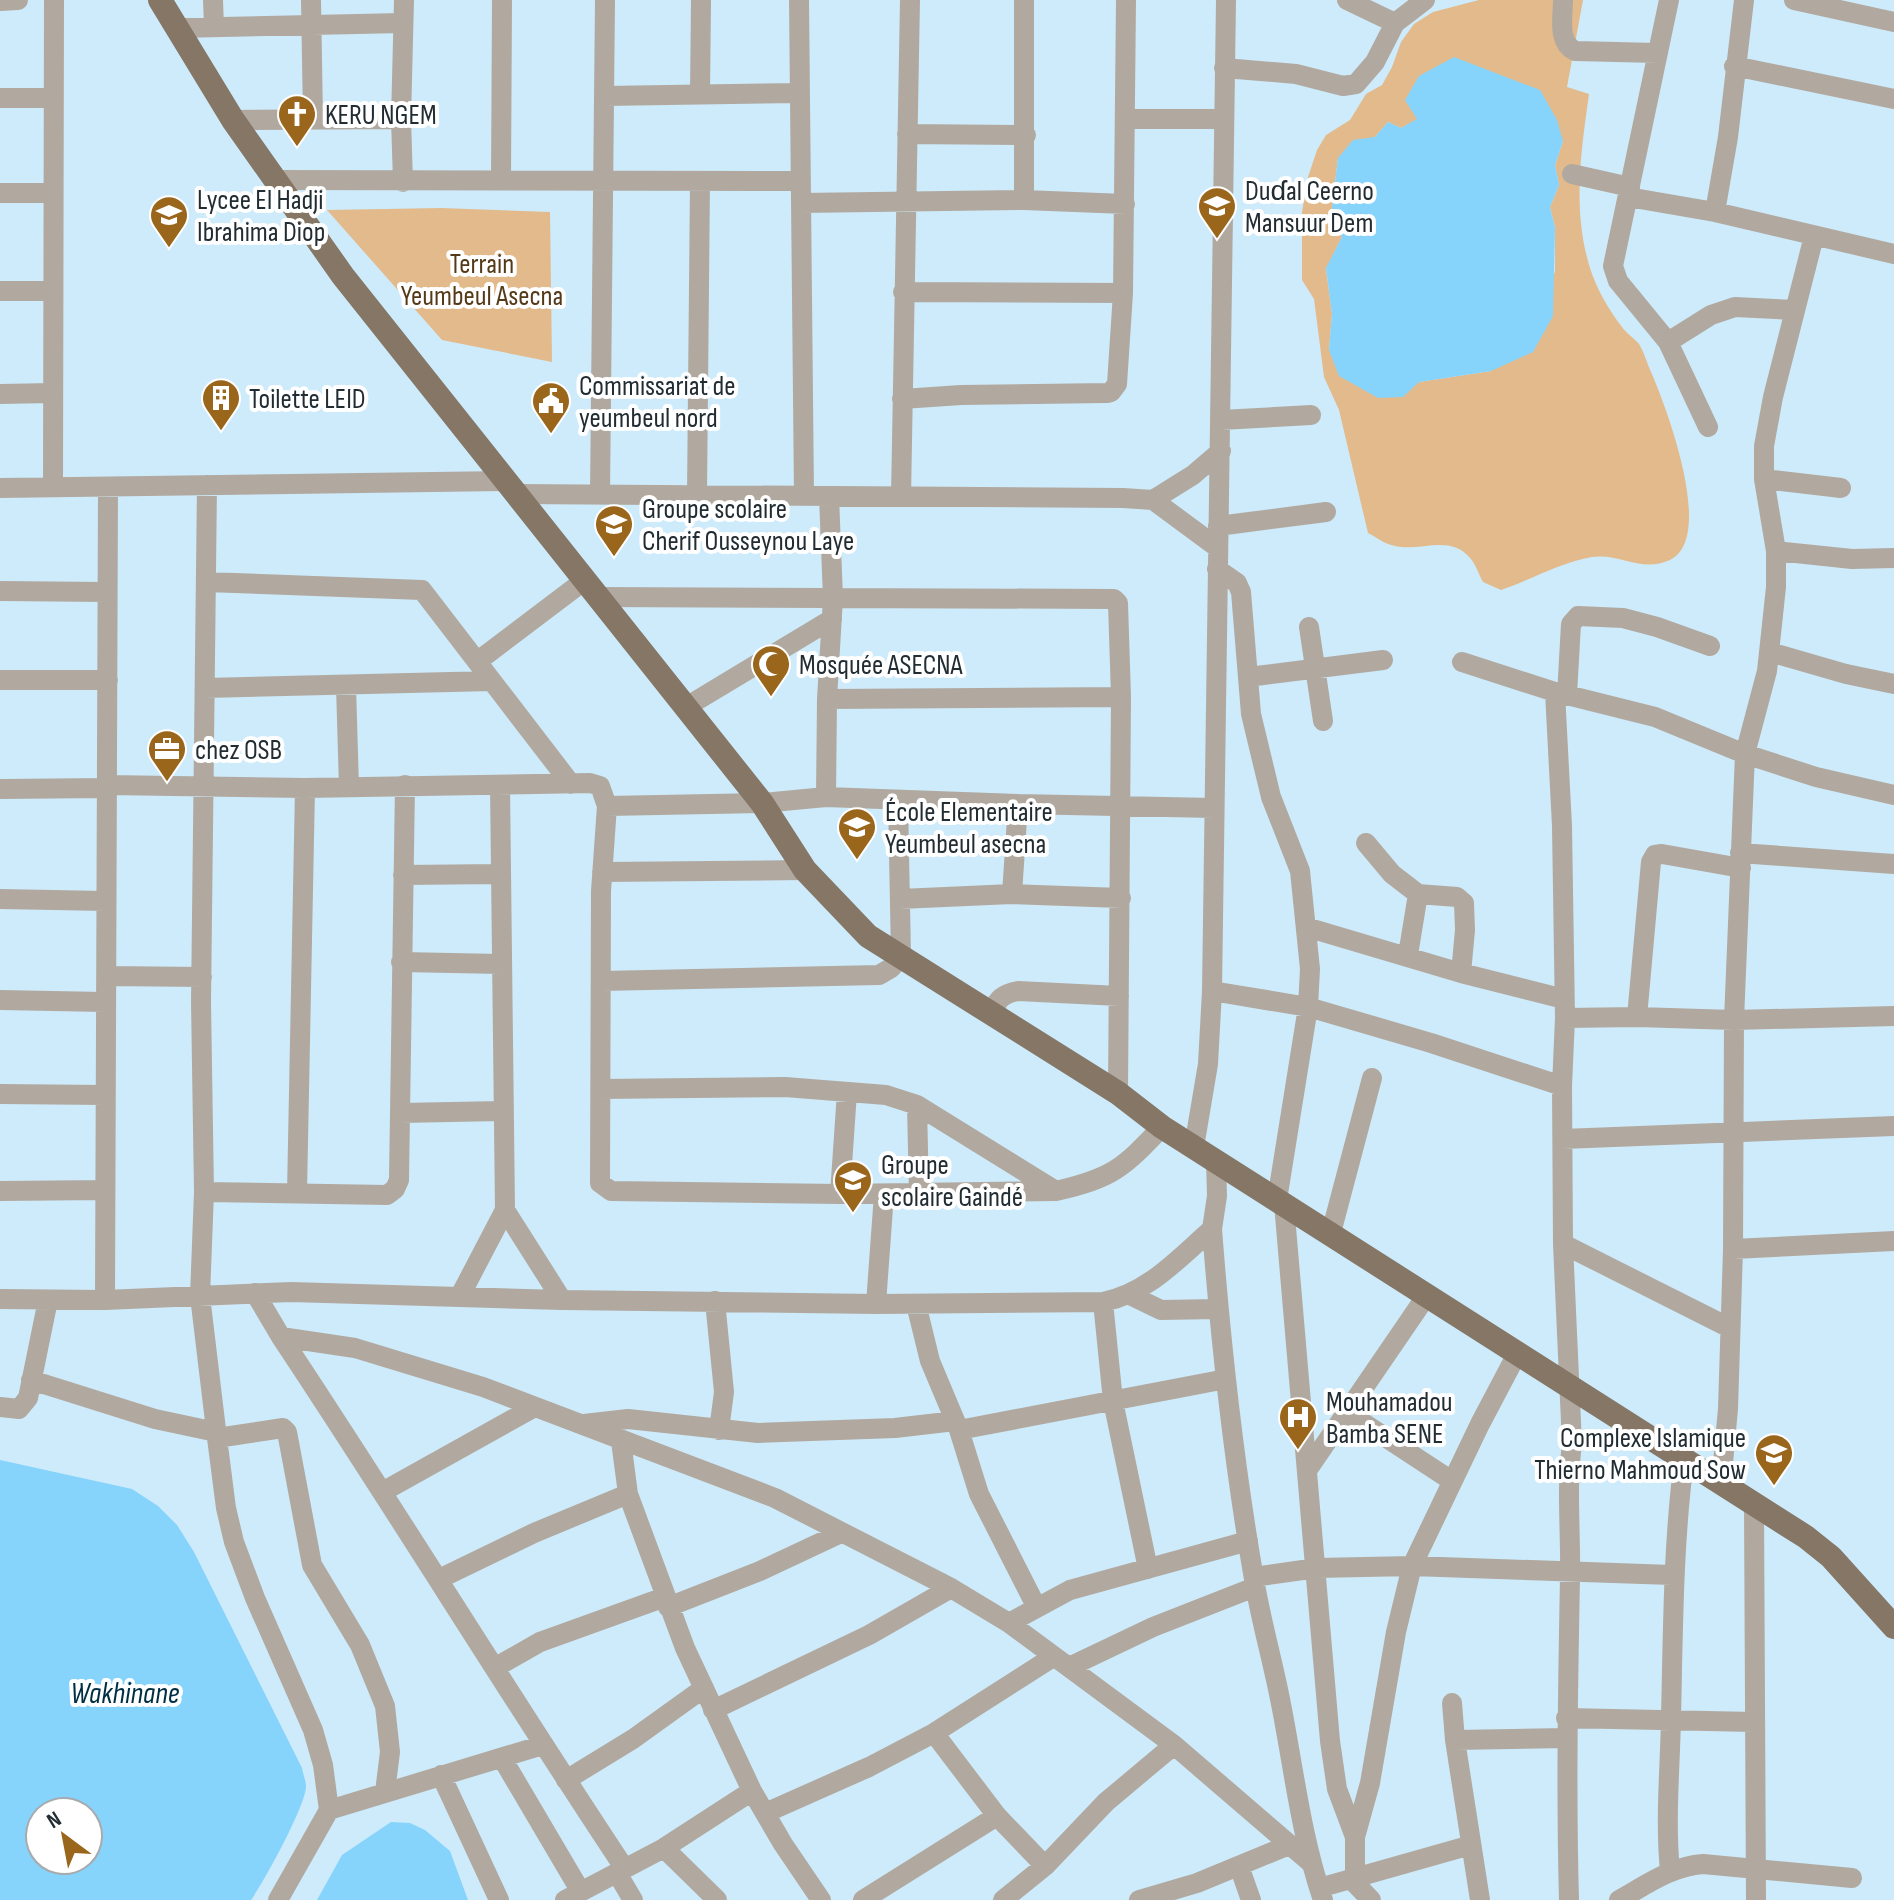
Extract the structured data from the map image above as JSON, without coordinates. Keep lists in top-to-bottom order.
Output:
{
  "water": ["Wakhinane"],
  "parks": ["Terrain Yeumbeul Asecna"],
  "places": {
    "church": ["KERU NGEM"],
    "school or university": [
      "Duɗal Ceerno Mansuur Dem",
      "Lycee El Hadji Ibrahima Diop",
      "Groupe scolaire Cherif Ousseynou Laye",
      "École Elementaire Yeumbeul asecna",
      "Groupe scolaire Gaindé",
      "Complexe Islamique Thierno Mahmoud Sow"
    ],
    "building": ["Toilette LEID"],
    "public building": ["Commissariat de yeumbeul nord"],
    "mosque": ["Mosquée ASECNA"],
    "office": ["chez OSB"],
    "hospital": ["Mouhamadou Bamba SENE"]
  },
  "north": "top left"
}
